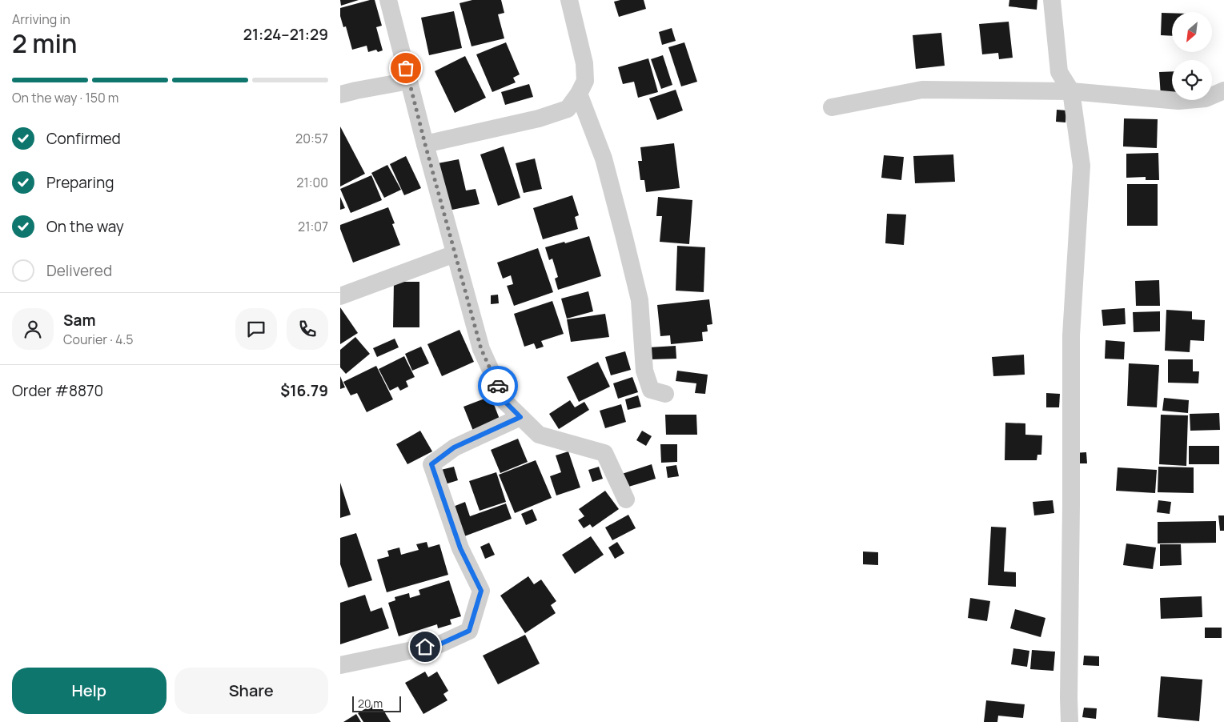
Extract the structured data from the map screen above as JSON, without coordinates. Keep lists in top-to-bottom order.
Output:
{
  "scale_bar": "20 m",
  "north": "bottom left",
  "page": {
    "heading": ["2 min", "Arriving in", "21:24–21:29"],
    "panel": [
      "Sam",
      "Courier · 4.5",
      "Order #8870",
      "$16.79"
    ],
    "bar": "On the way · 150 m",
    "list": [
      ["Confirmed", "20:57"],
      ["Preparing", "21:00"],
      ["On the way", "21:07"],
      "Delivered"
    ],
    "buttons": ["Help", "Share"],
    "scale": "20 m"
  }
}
